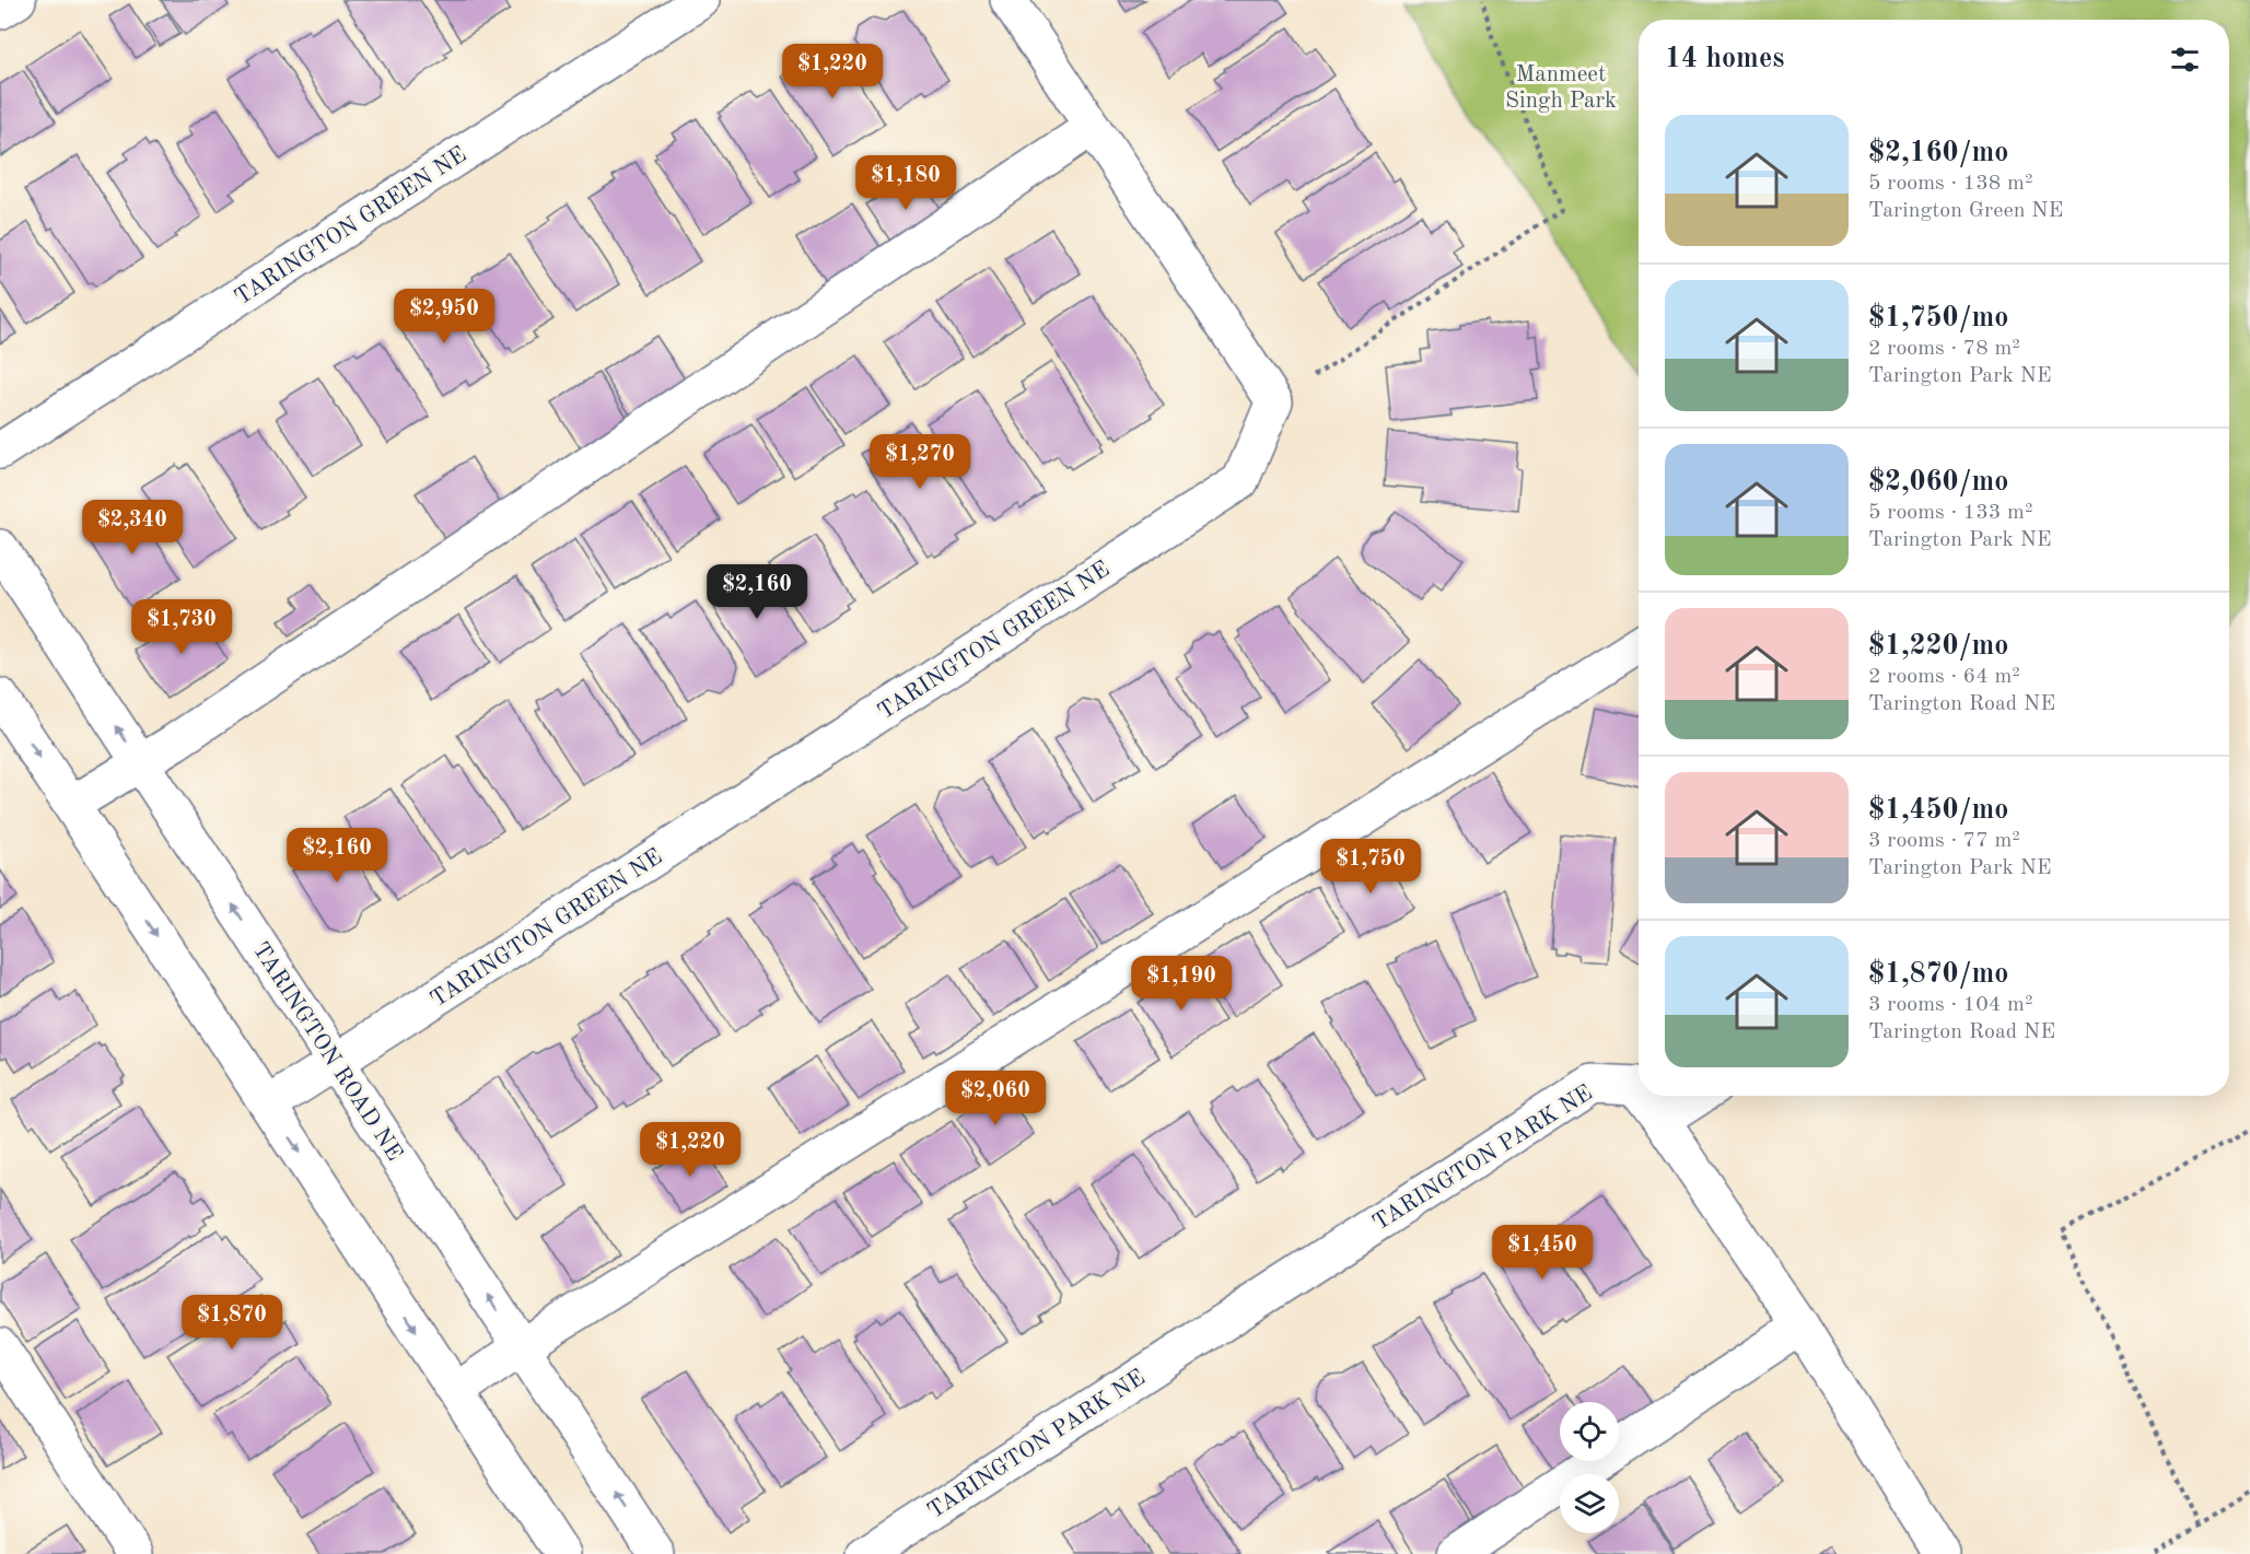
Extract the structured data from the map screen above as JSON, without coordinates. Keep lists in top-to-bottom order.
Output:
{
  "streets": {
    "street": ["TARINGTON GREEN NE", "TARINGTON ROAD NE", "TARINGTON PARK NE"]
  },
  "crossings": [
    ["TARINGTON GREEN NE", "TARINGTON ROAD NE"]
  ],
  "parks": ["Manmeet Singh Park"],
  "page": {
    "heading": "14 homes",
    "price": [
      "$1,220",
      "$1,180",
      "$2,950",
      "$1,270",
      "$2,340",
      "$2,160",
      "$1,730",
      "$2,160",
      "$1,750",
      "$1,190",
      "$2,060",
      "$1,220",
      "$1,450",
      "$1,870"
    ],
    "list": [
      {
        "name": "$2,160/mo",
        "note": "5 rooms · 138 m² · Tarington Green NE"
      },
      {
        "name": "$1,750/mo",
        "note": "2 rooms · 78 m² · Tarington Park NE"
      },
      {
        "name": "$2,060/mo",
        "note": "5 rooms · 133 m² · Tarington Park NE"
      },
      {
        "name": "$1,220/mo",
        "note": "2 rooms · 64 m² · Tarington Road NE"
      },
      {
        "name": "$1,450/mo",
        "note": "3 rooms · 77 m² · Tarington Park NE"
      },
      {
        "name": "$1,870/mo",
        "note": "3 rooms · 104 m² · Tarington Road NE"
      }
    ]
  }
}
